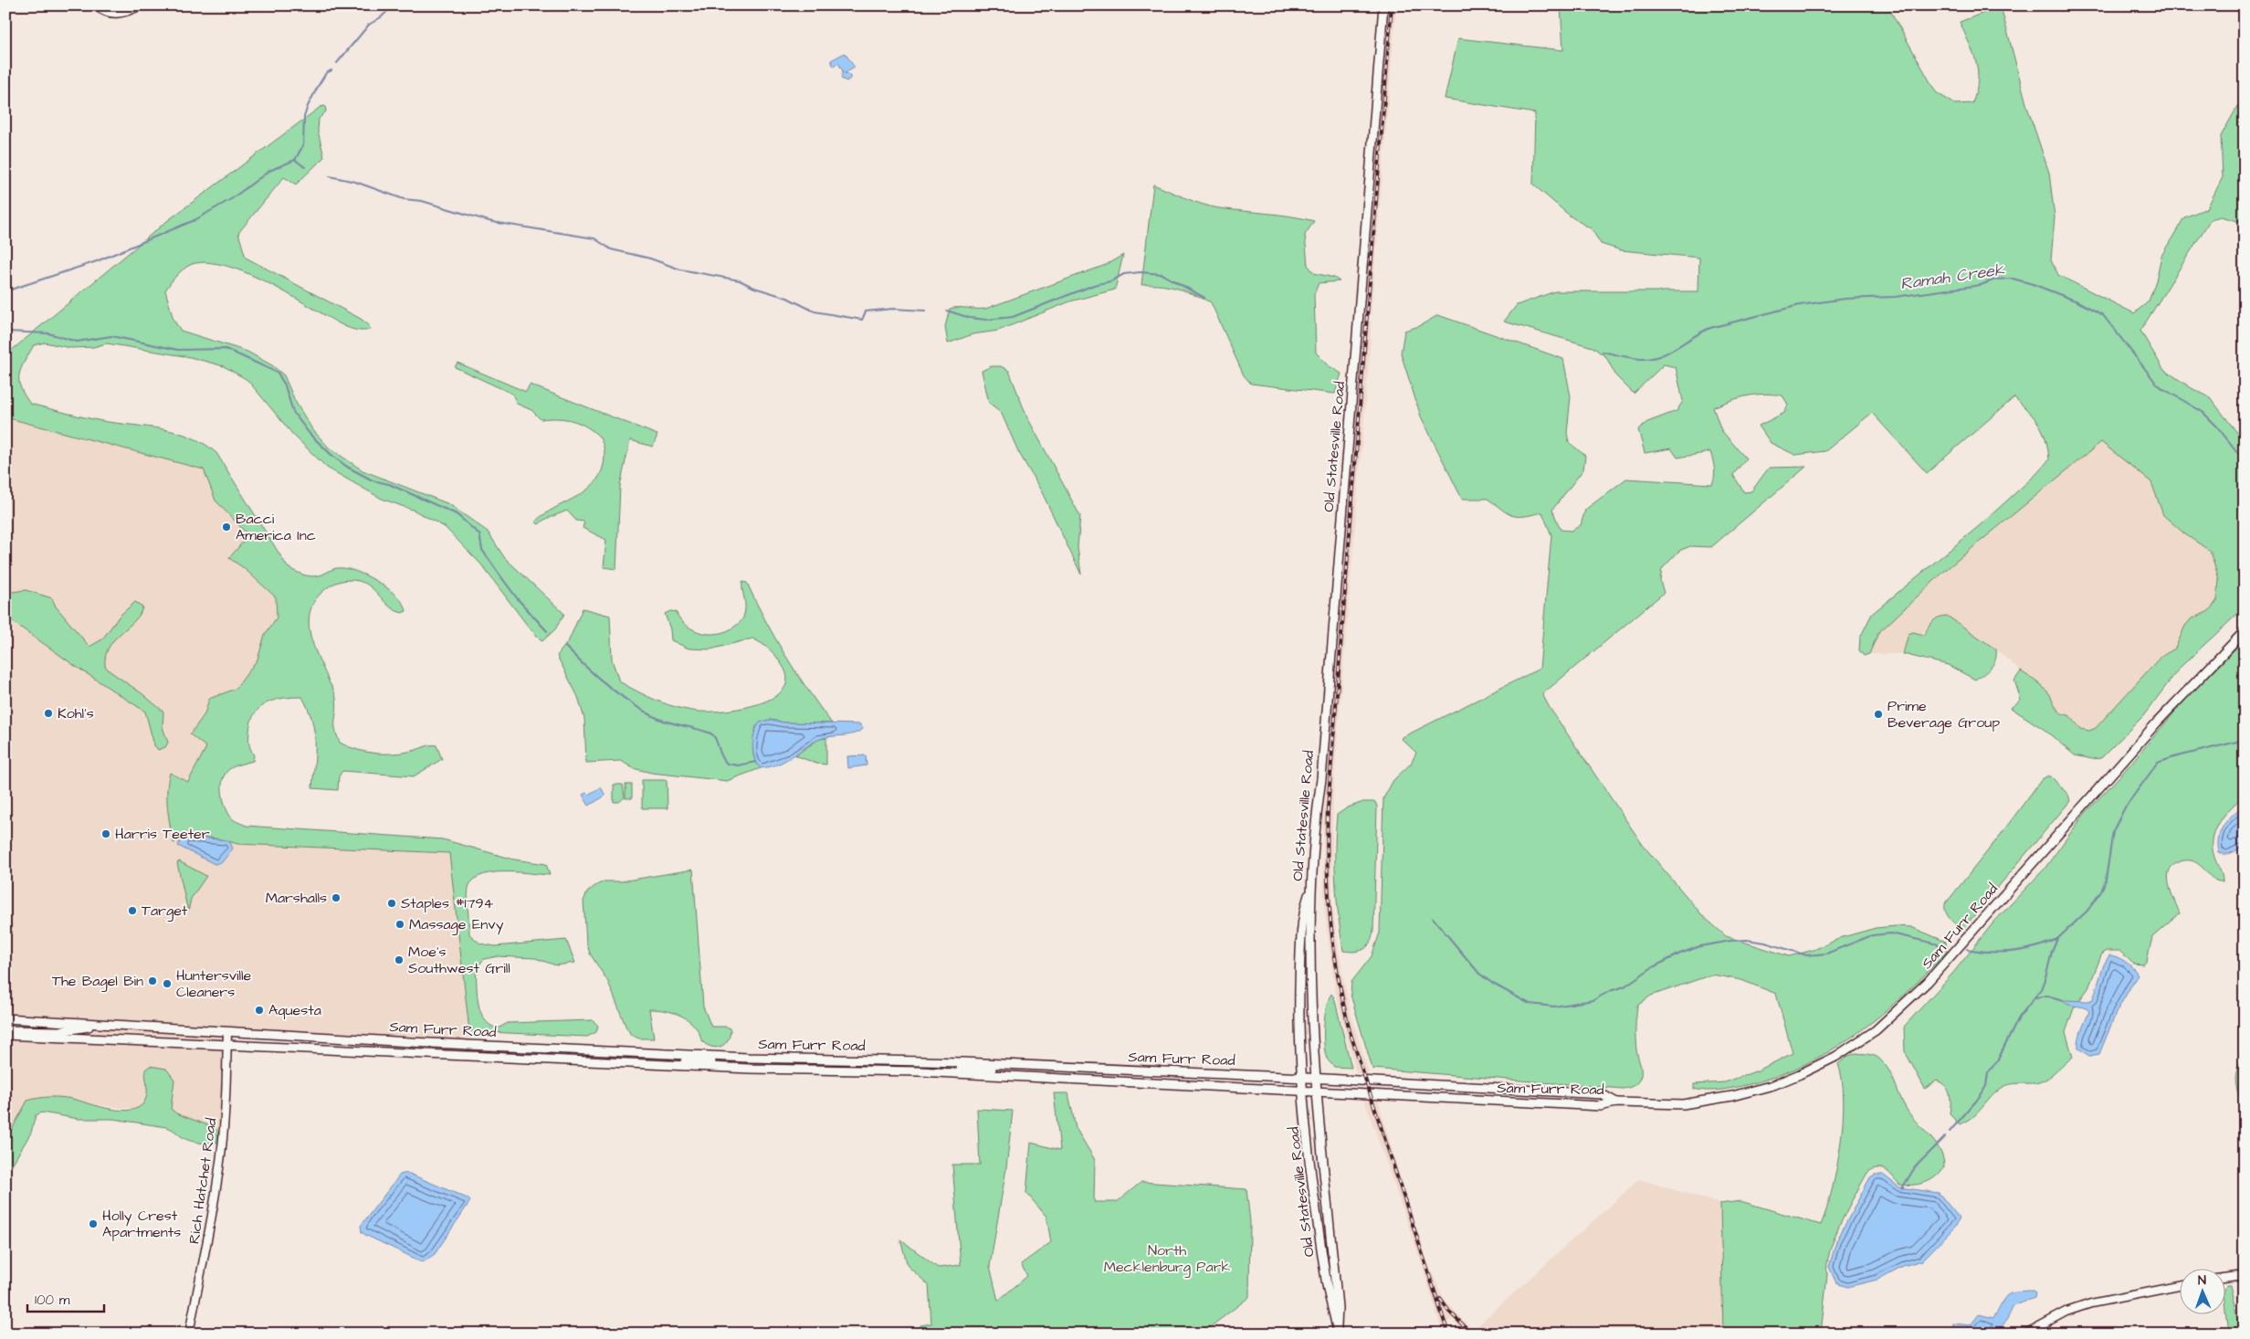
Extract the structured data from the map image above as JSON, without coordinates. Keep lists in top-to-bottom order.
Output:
{
  "streets": {
    "main road": ["Old Statesville Road", "Sam Furr Road"],
    "street": ["Rich Hatchet Road"]
  },
  "crossings": [
    ["Old Statesville Road", "Sam Furr Road"],
    ["Sam Furr Road", "Rich Hatchet Road"]
  ],
  "water": ["Ramah Creek"],
  "parks": ["North Mecklenburg Park"],
  "places": [
    "Bacci America Inc",
    "Kohl's",
    "Prime Beverage Group",
    "Harris Teeter",
    "Marshalls",
    "Staples #1794",
    "Target",
    "Massage Envy",
    "Moe's Southwest Grill",
    "The Bagel Bin",
    "Huntersville Cleaners",
    "Aquesta",
    "Holly Crest Apartments"
  ],
  "scale_bar": "100 m",
  "north": "top"
}
